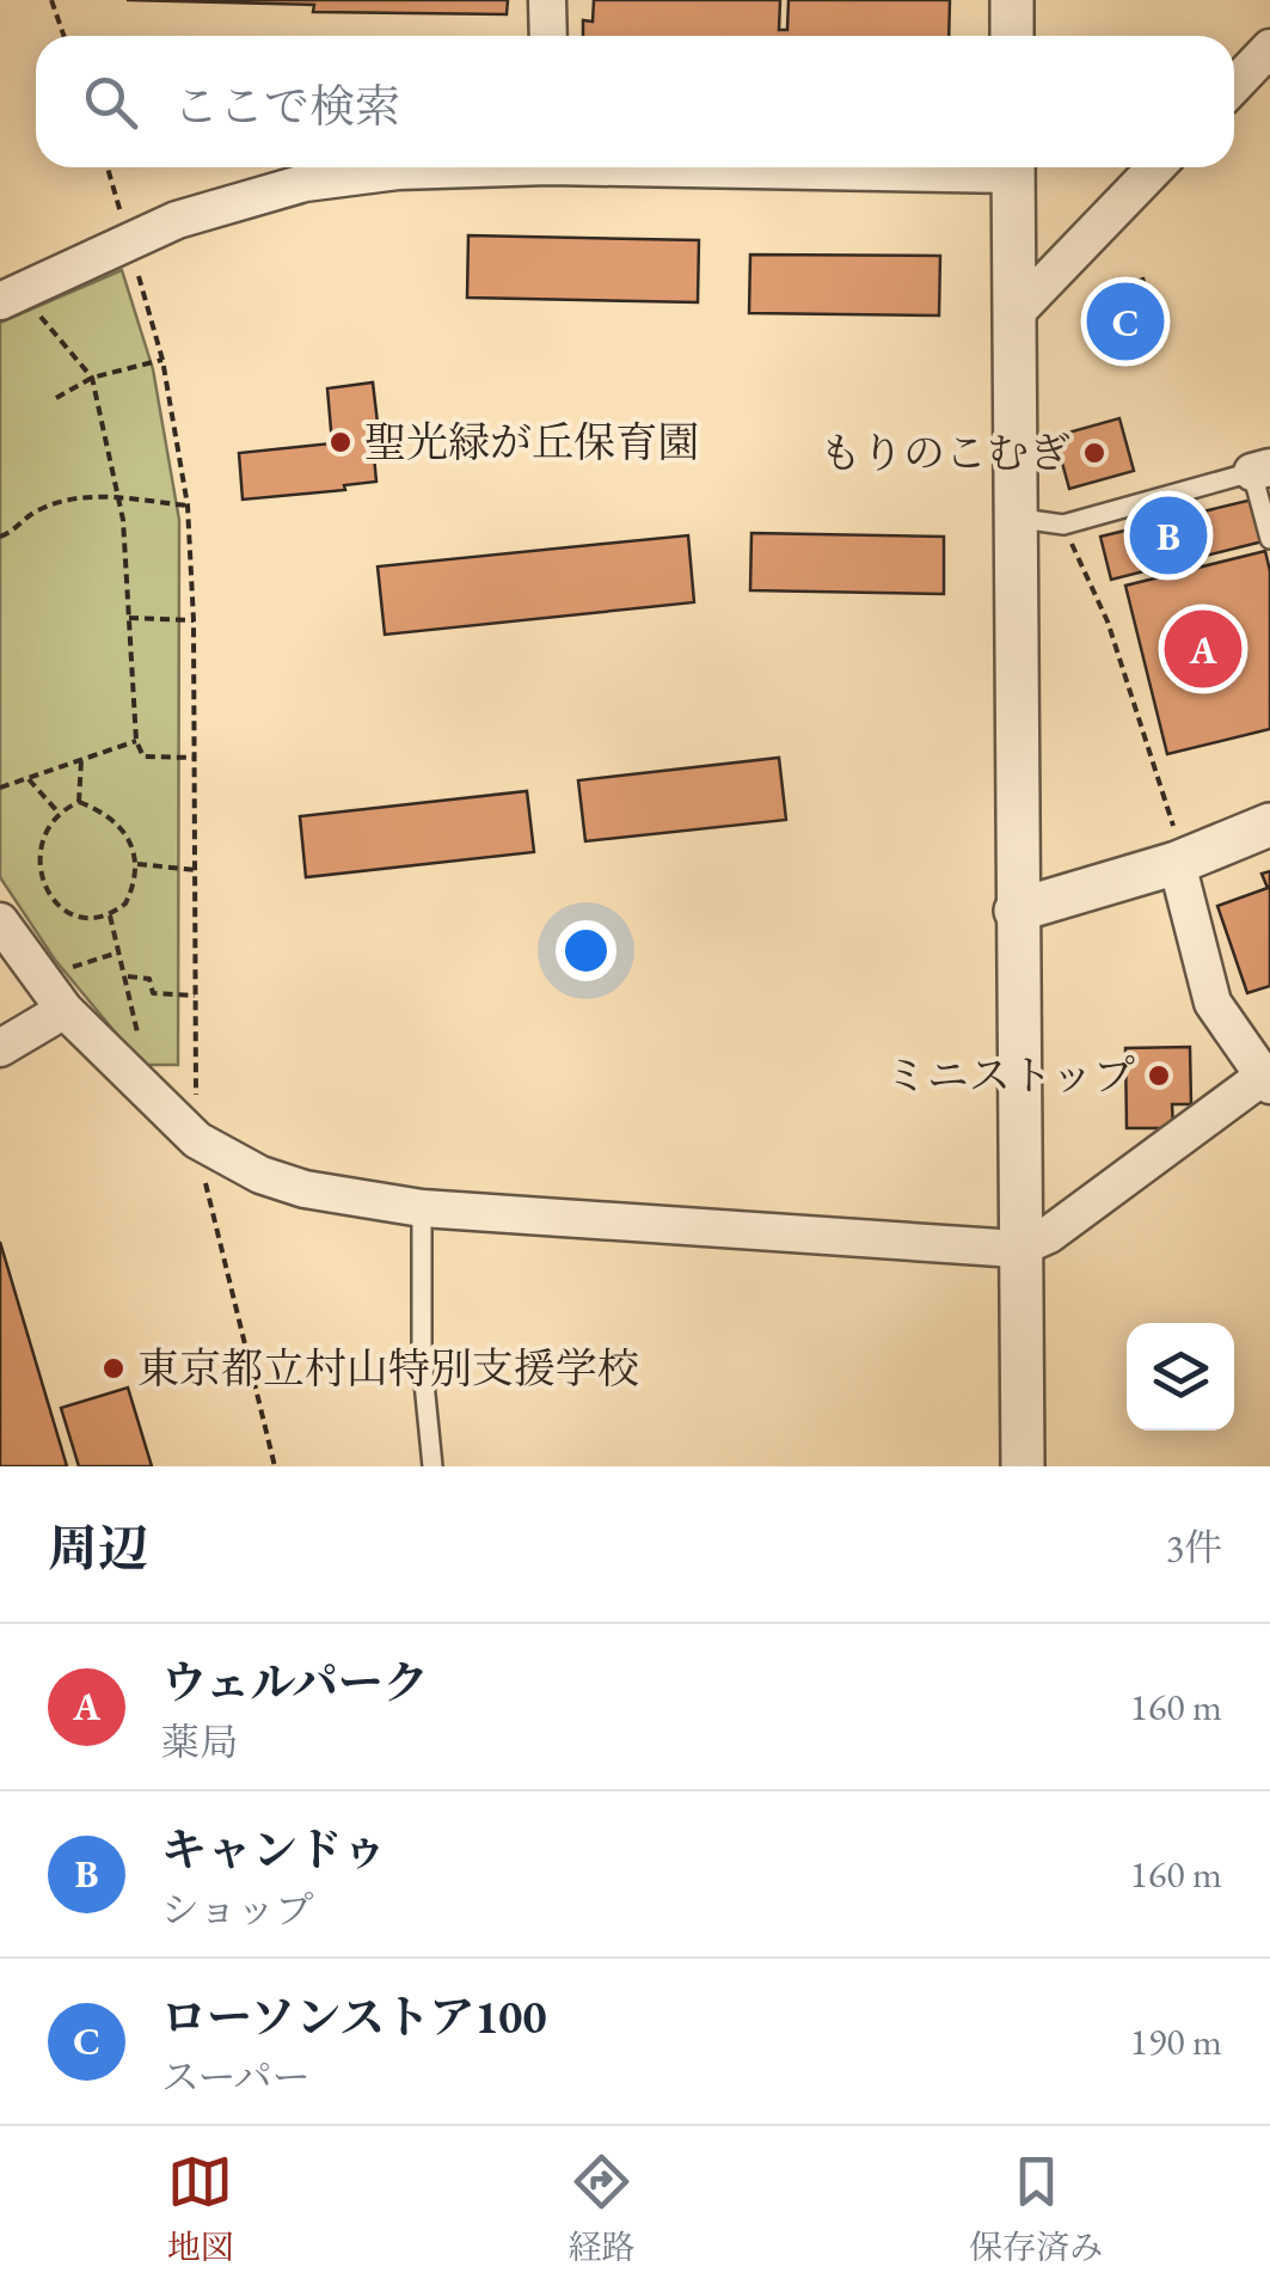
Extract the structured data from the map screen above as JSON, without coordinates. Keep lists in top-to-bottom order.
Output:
{
  "places": [
    "聖光緑が丘保育園",
    "もりのこむぎ",
    "ミニストップ",
    "東京都立村山特別支援学校"
  ],
  "page": {
    "search": "ここで検索",
    "pins": ["C", "B", "A"],
    "heading": ["周辺", "3件"],
    "list": [
      {
        "mark": "A",
        "name": "ウェルパーク",
        "note": "薬局",
        "value": "160 m"
      },
      {
        "mark": "B",
        "name": "キャンドゥ",
        "note": "ショップ",
        "value": "160 m"
      },
      {
        "mark": "C",
        "name": "ローソンストア100",
        "note": "スーパー",
        "value": "190 m"
      }
    ],
    "nav": ["地図", "経路", "保存済み"]
  }
}
